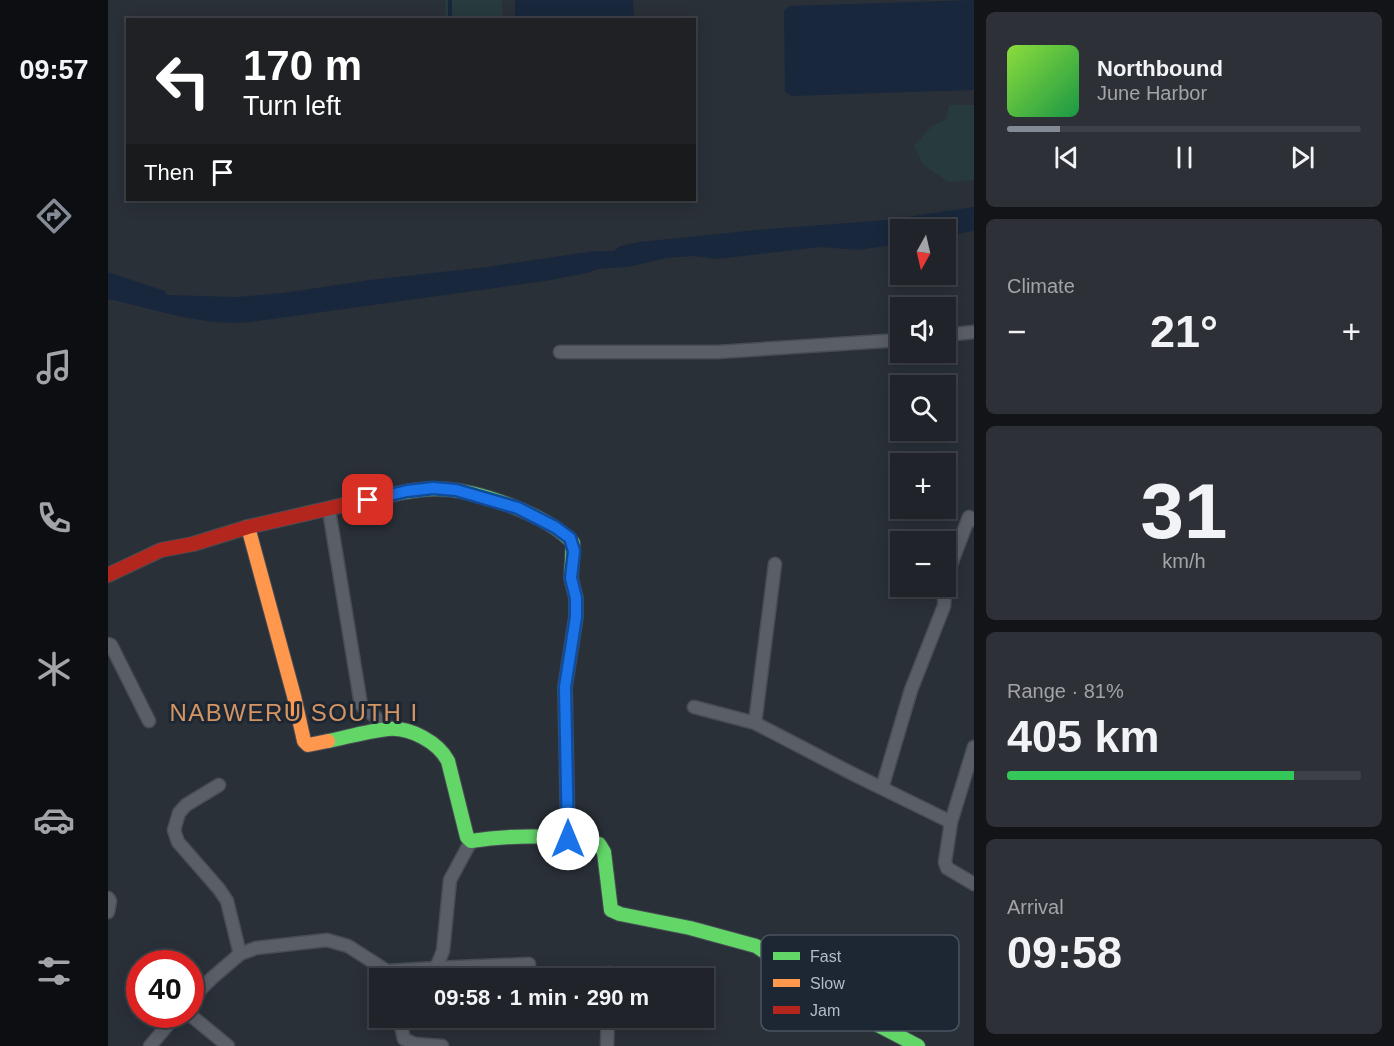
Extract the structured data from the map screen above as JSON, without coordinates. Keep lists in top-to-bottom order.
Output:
{
  "districts": ["NABWERU SOUTH I"],
  "legend": ["Fast", "Slow", "Jam"],
  "north": "bottom",
  "page": {
    "tabs": "09:57",
    "turn": ["170 m", "Turn left"],
    "song": ["Northbound", "June Harbor"],
    "then": "Then",
    "map_buttons": ["+", "−"],
    "tile": [
      "Climate",
      ["31", "km/h"],
      ["Range · 81%", "405 km"],
      ["Arrival", "09:58"]
    ],
    "heat": ["−", "21°", "+"],
    "limit": "40",
    "trip": "09:58 · 1 min · 290 m"
  }
}
